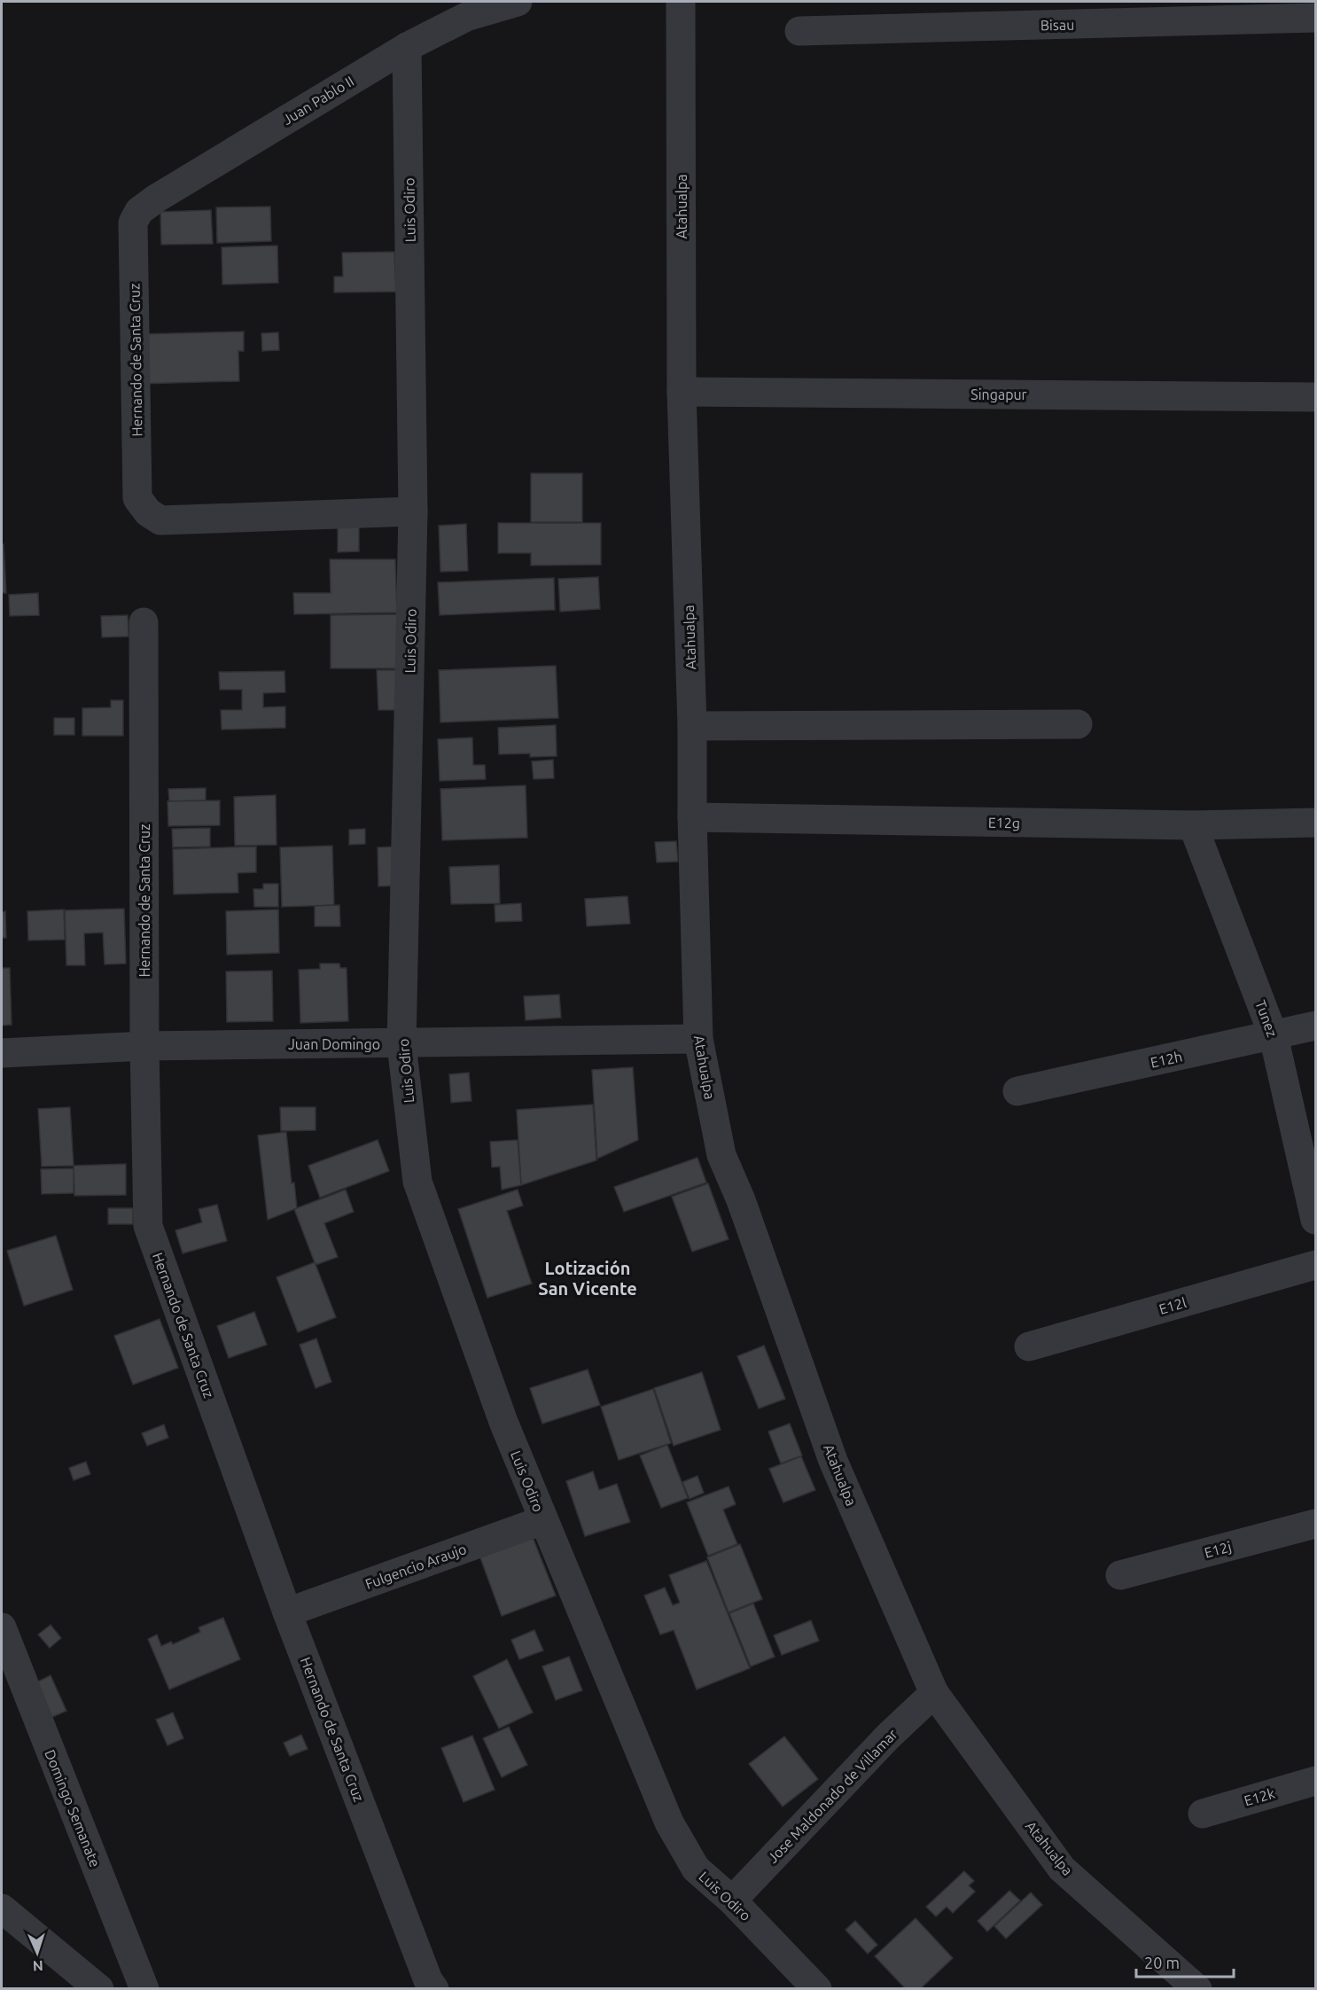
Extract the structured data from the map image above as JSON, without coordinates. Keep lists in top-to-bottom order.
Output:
{
  "streets": {
    "street": [
      "Bisau",
      "Juan Pablo II",
      "Atahualpa",
      "Luis Odiro",
      "Hernando de Santa Cruz",
      "Singapur",
      "E12g",
      "Tunez",
      "Juan Domingo",
      "E12h",
      "E12l",
      "E12j",
      "Fulgencio Araujo",
      "Jose Maldonado de Villamar",
      "E12k",
      "Domingo Semanate"
    ]
  },
  "crossings": [
    ["Juan Pablo II", "Luis Odiro"],
    ["Juan Pablo II", "Hernando de Santa Cruz"],
    ["Atahualpa", "Singapur"],
    ["Atahualpa", "E12g"],
    ["Atahualpa", "Juan Domingo"],
    ["Atahualpa", "Jose Maldonado de Villamar"],
    ["Luis Odiro", "Hernando de Santa Cruz"],
    ["Luis Odiro", "Juan Domingo"],
    ["Luis Odiro", "Fulgencio Araujo"],
    ["Luis Odiro", "Jose Maldonado de Villamar"],
    ["Hernando de Santa Cruz", "Juan Domingo"],
    ["Hernando de Santa Cruz", "Fulgencio Araujo"],
    ["E12g", "Tunez"],
    ["Tunez", "E12h"]
  ],
  "districts": ["Lotización San Vicente"],
  "scale_bar": "20 m",
  "north": "bottom"
}
